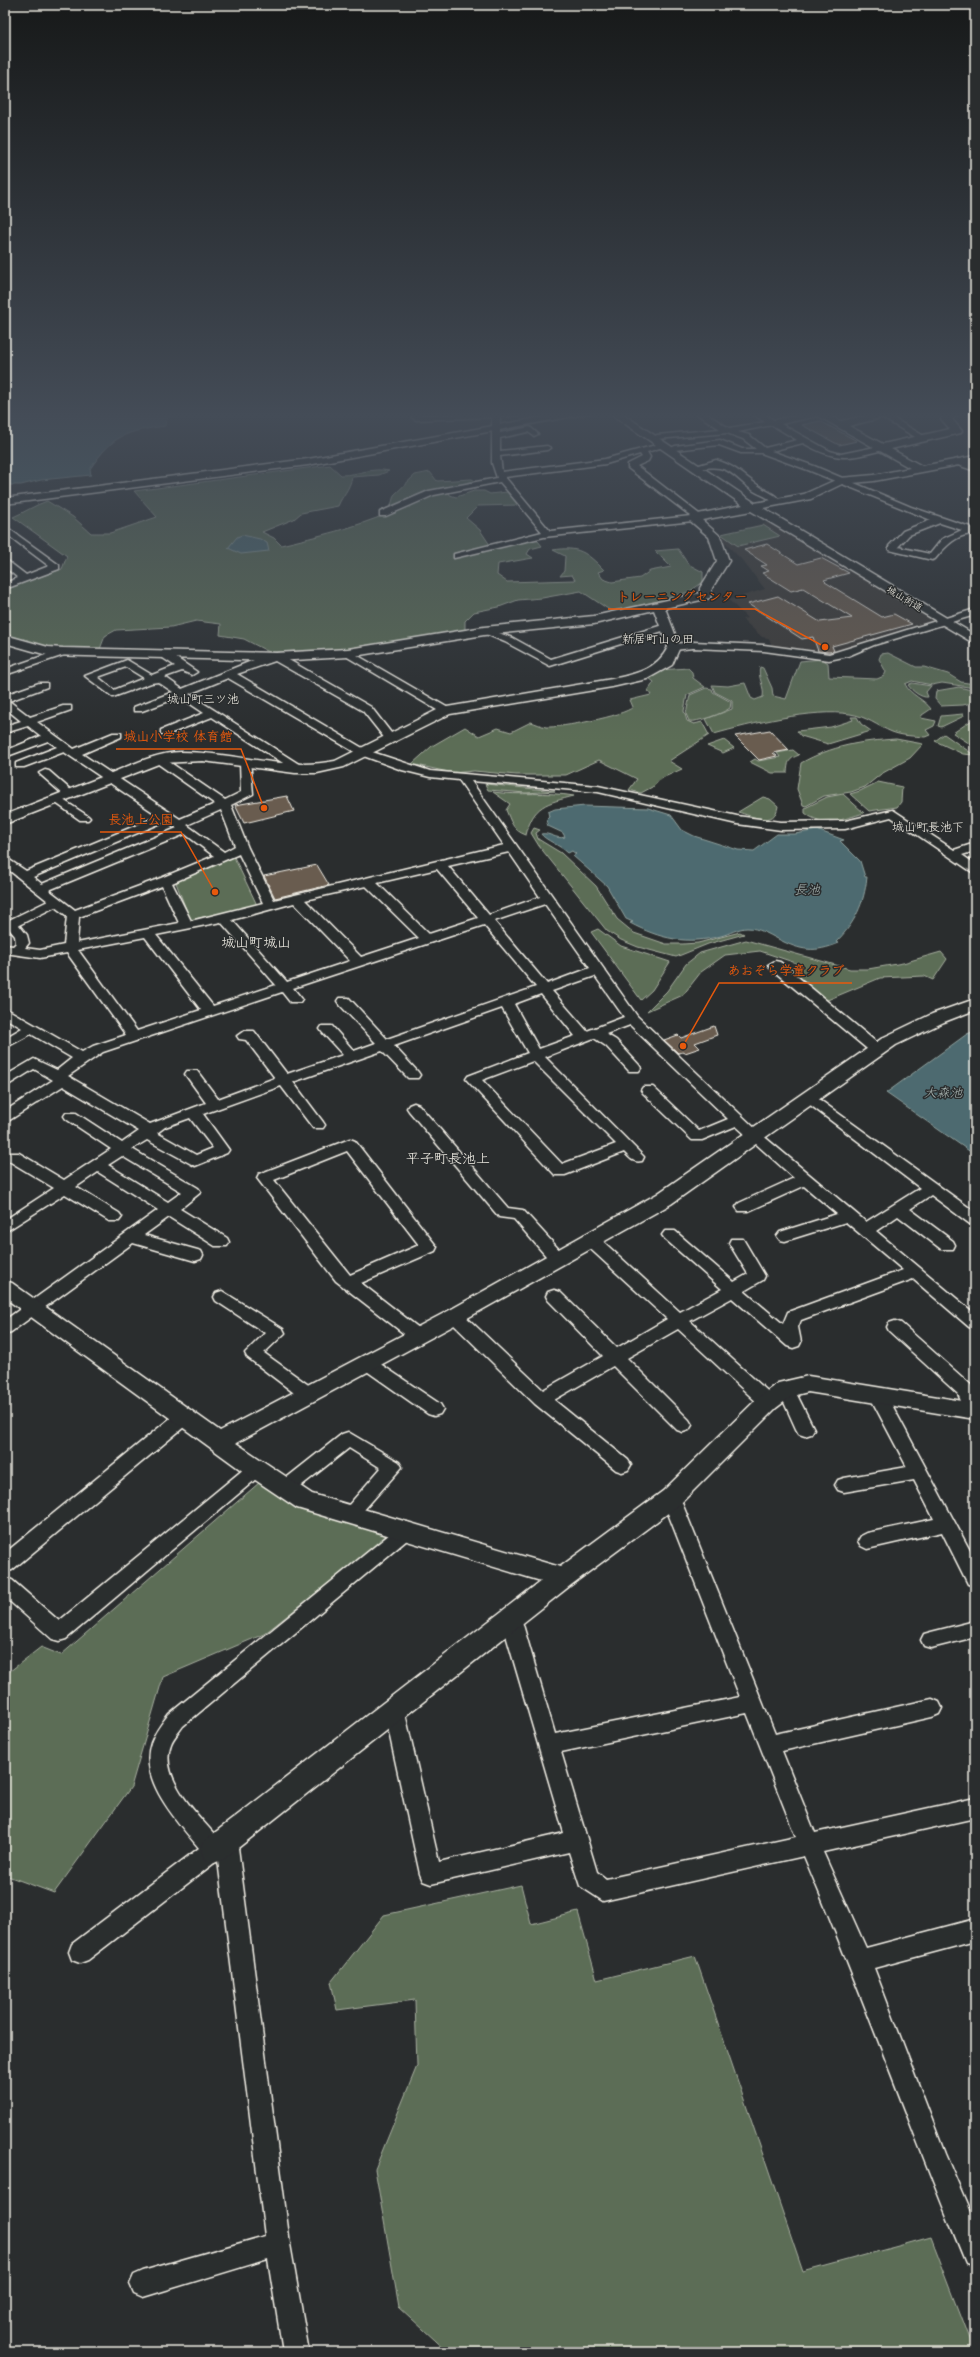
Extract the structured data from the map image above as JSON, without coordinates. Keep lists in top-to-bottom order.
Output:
{
  "streets": {
    "street": ["城山街道"]
  },
  "districts": [
    "新居町山の田",
    "城山町三ツ池",
    "城山町長池下",
    "城山町城山",
    "平子町長池上"
  ],
  "water": ["長池", "大森池"],
  "places": [
    "トレーニングセンター",
    "城山小学校 体育館",
    "長池上公園",
    "あおぞら学童クラブ"
  ]
}
